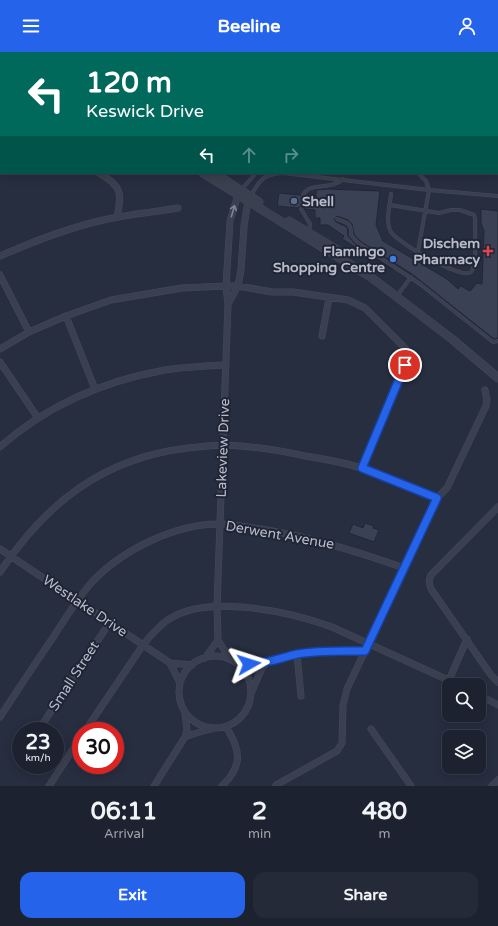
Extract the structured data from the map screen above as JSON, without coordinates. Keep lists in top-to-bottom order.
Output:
{
  "streets": {
    "street": [
      "Lakeview Drive",
      "Derwent Avenue",
      "Westlake Drive",
      "Small Street"
    ]
  },
  "crossings": [
    ["Lakeview Drive", "Derwent Avenue"],
    ["Derwent Avenue", "Westlake Drive"],
    ["Westlake Drive", "Small Street"]
  ],
  "places": {
    "other": ["Shell", "Flamingo Shopping Centre"],
    "health": ["Dischem Pharmacy"]
  },
  "page": {
    "header": "Beeline",
    "turn": ["120 m", "Keswick Drive"],
    "speed": "23 km/h",
    "limit": "30",
    "eta": [
      "06:11",
      "Arrival",
      "2",
      "min",
      "480",
      "m"
    ],
    "buttons": ["Exit", "Share"]
  }
}
